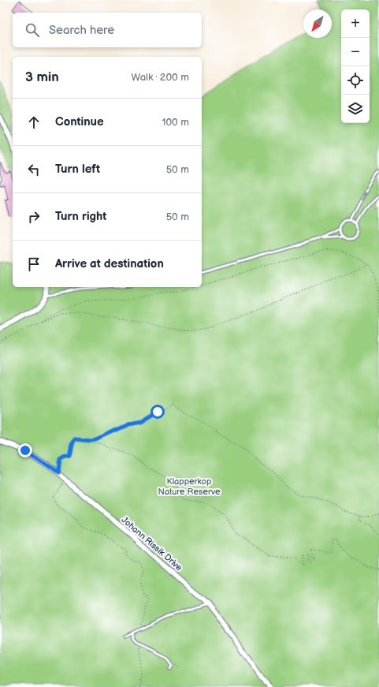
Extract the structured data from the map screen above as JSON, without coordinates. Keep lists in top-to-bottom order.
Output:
{
  "streets": {
    "street": ["Johann Rissik Drive"]
  },
  "parks": ["Klapperkop Nature Reserve"],
  "north": "bottom left",
  "page": {
    "map_buttons": ["+", "−"],
    "search": "Search here",
    "heading": ["3 min", "Walk · 200 m"],
    "list": [
      ["Continue", "100 m"],
      ["Turn left", "50 m"],
      ["Turn right", "50 m"],
      "Arrive at destination"
    ]
  }
}
